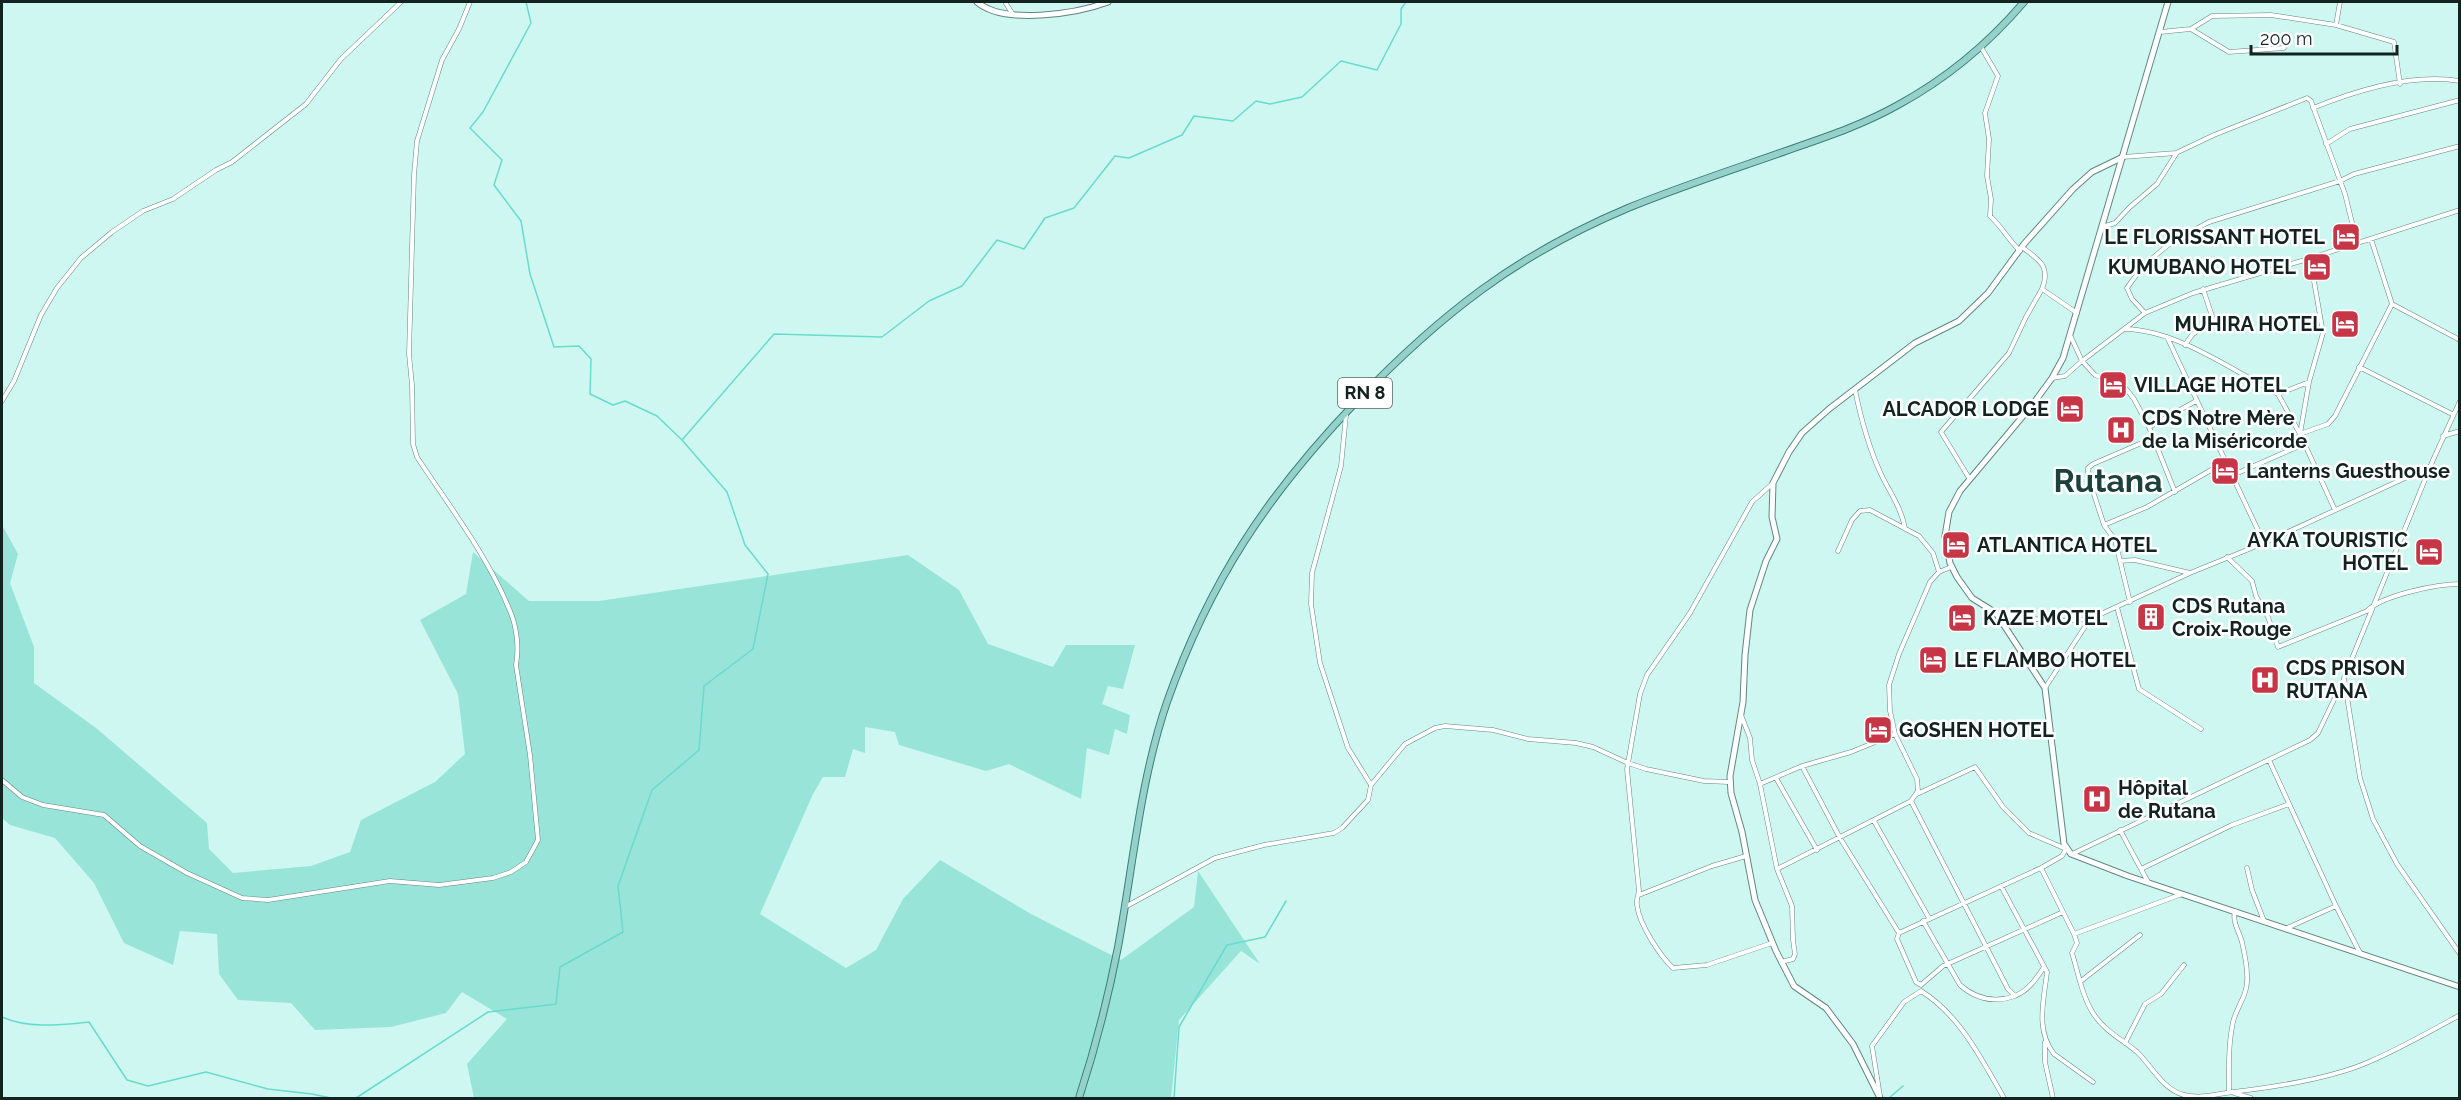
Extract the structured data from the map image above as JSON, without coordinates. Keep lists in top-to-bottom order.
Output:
{
  "streets": {
    "main road": ["RN 8"]
  },
  "districts": ["Rutana"],
  "places": {
    "hotel": [
      "LE FLORISSANT HOTEL",
      "KUMUBANO HOTEL",
      "MUHIRA HOTEL",
      "VILLAGE HOTEL",
      "ALCADOR LODGE",
      "Lanterns Guesthouse",
      "ATLANTICA HOTEL",
      "AYKA TOURISTIC HOTEL",
      "KAZE MOTEL",
      "LE FLAMBO HOTEL",
      "GOSHEN HOTEL"
    ],
    "hospital": ["CDS Notre Mère de la Miséricorde", "CDS PRISON RUTANA", "Hôpital de Rutana"],
    "building": ["CDS Rutana Croix-Rouge"]
  },
  "scale_bar": "200 m"
}
